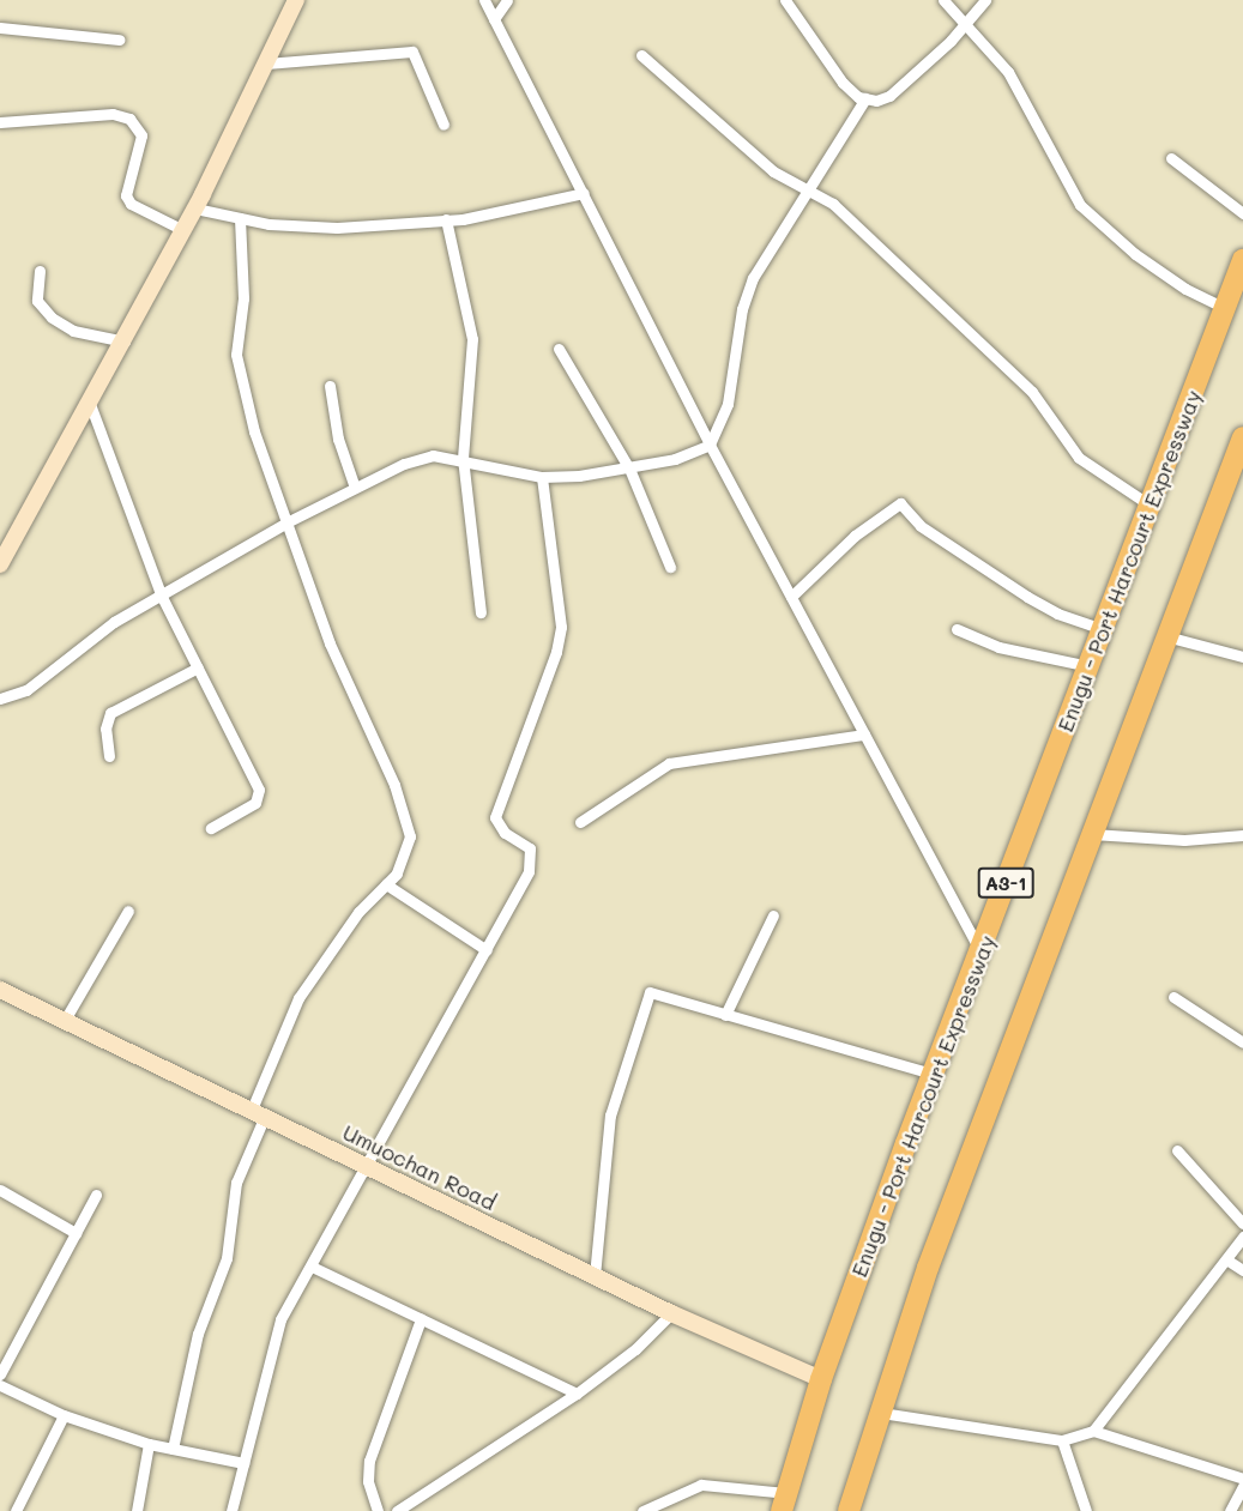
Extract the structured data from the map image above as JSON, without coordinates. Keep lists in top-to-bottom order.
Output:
{
  "streets": {
    "highway": ["Enugu - Port Harcourt Expressway", "A3-1"],
    "street": ["Umuochan Road"]
  },
  "crossings": [
    ["Enugu - Port Harcourt Expressway", "Umuochan Road"]
  ]
}
